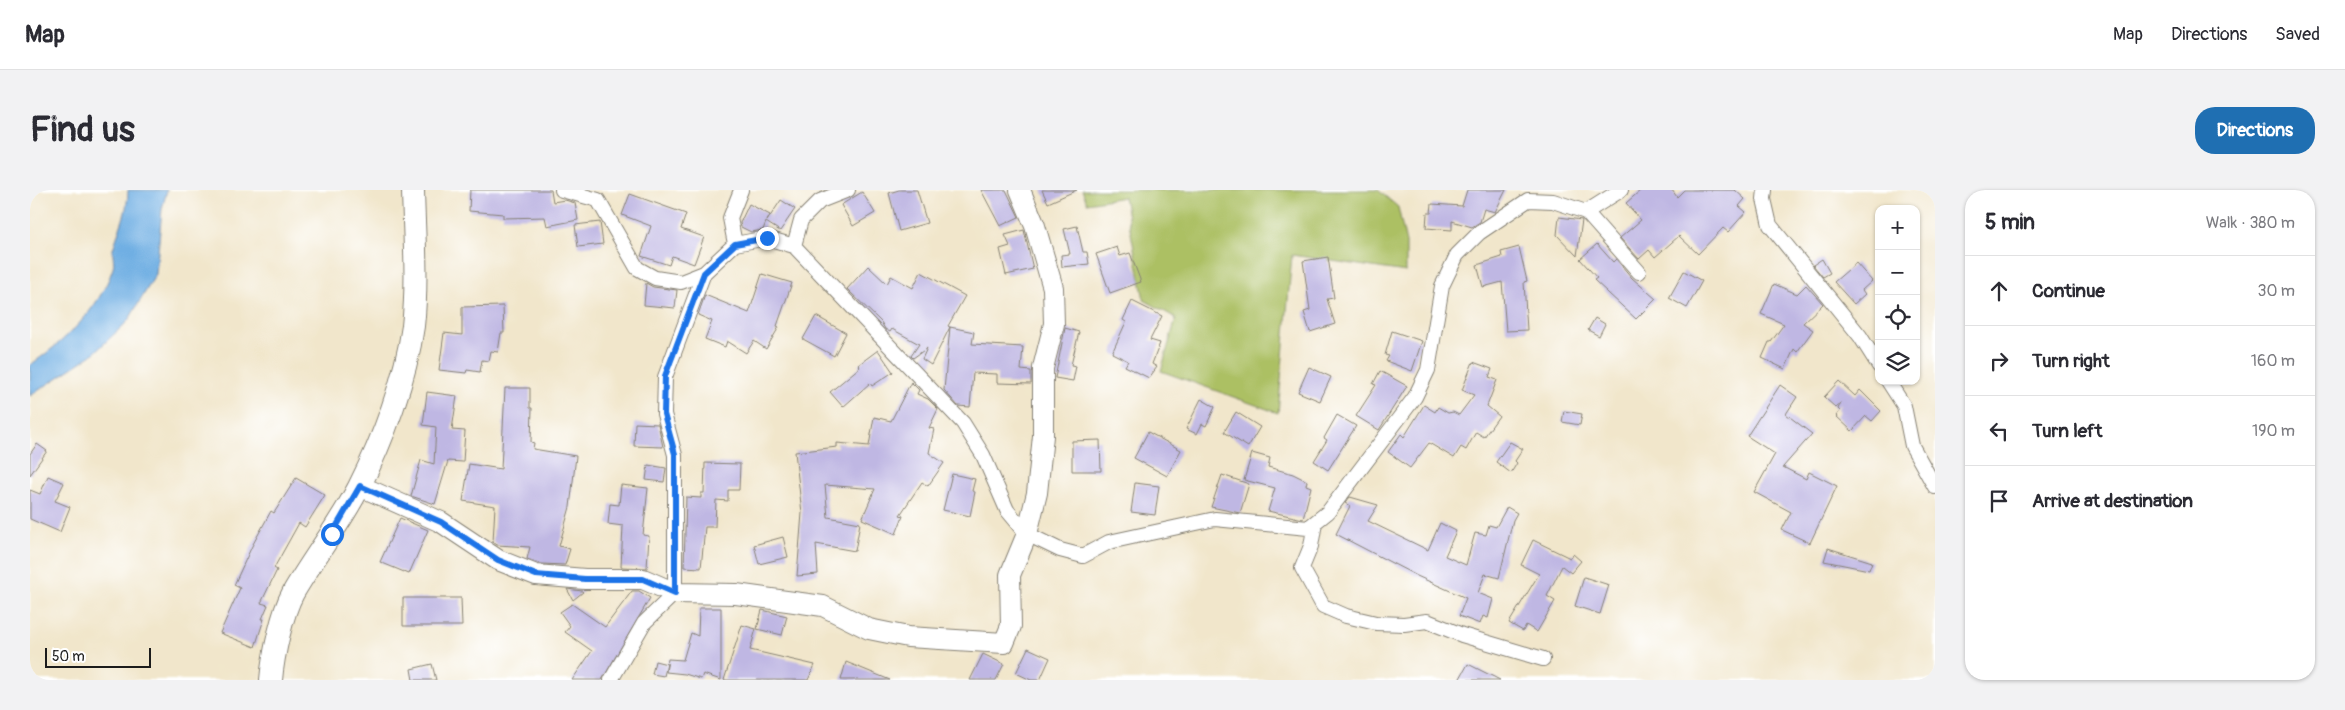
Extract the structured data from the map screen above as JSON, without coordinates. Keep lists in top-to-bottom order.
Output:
{
  "scale_bar": "50 m",
  "page": {
    "header": "Map",
    "nav": ["Map", "Directions", "Saved"],
    "buttons": "Directions",
    "title": "Find us",
    "heading": ["5 min", "Walk · 380 m"],
    "map_buttons": ["+", "−"],
    "list": [
      ["Continue", "30 m"],
      ["Turn right", "160 m"],
      ["Turn left", "190 m"],
      "Arrive at destination"
    ],
    "scale": "50 m"
  }
}
